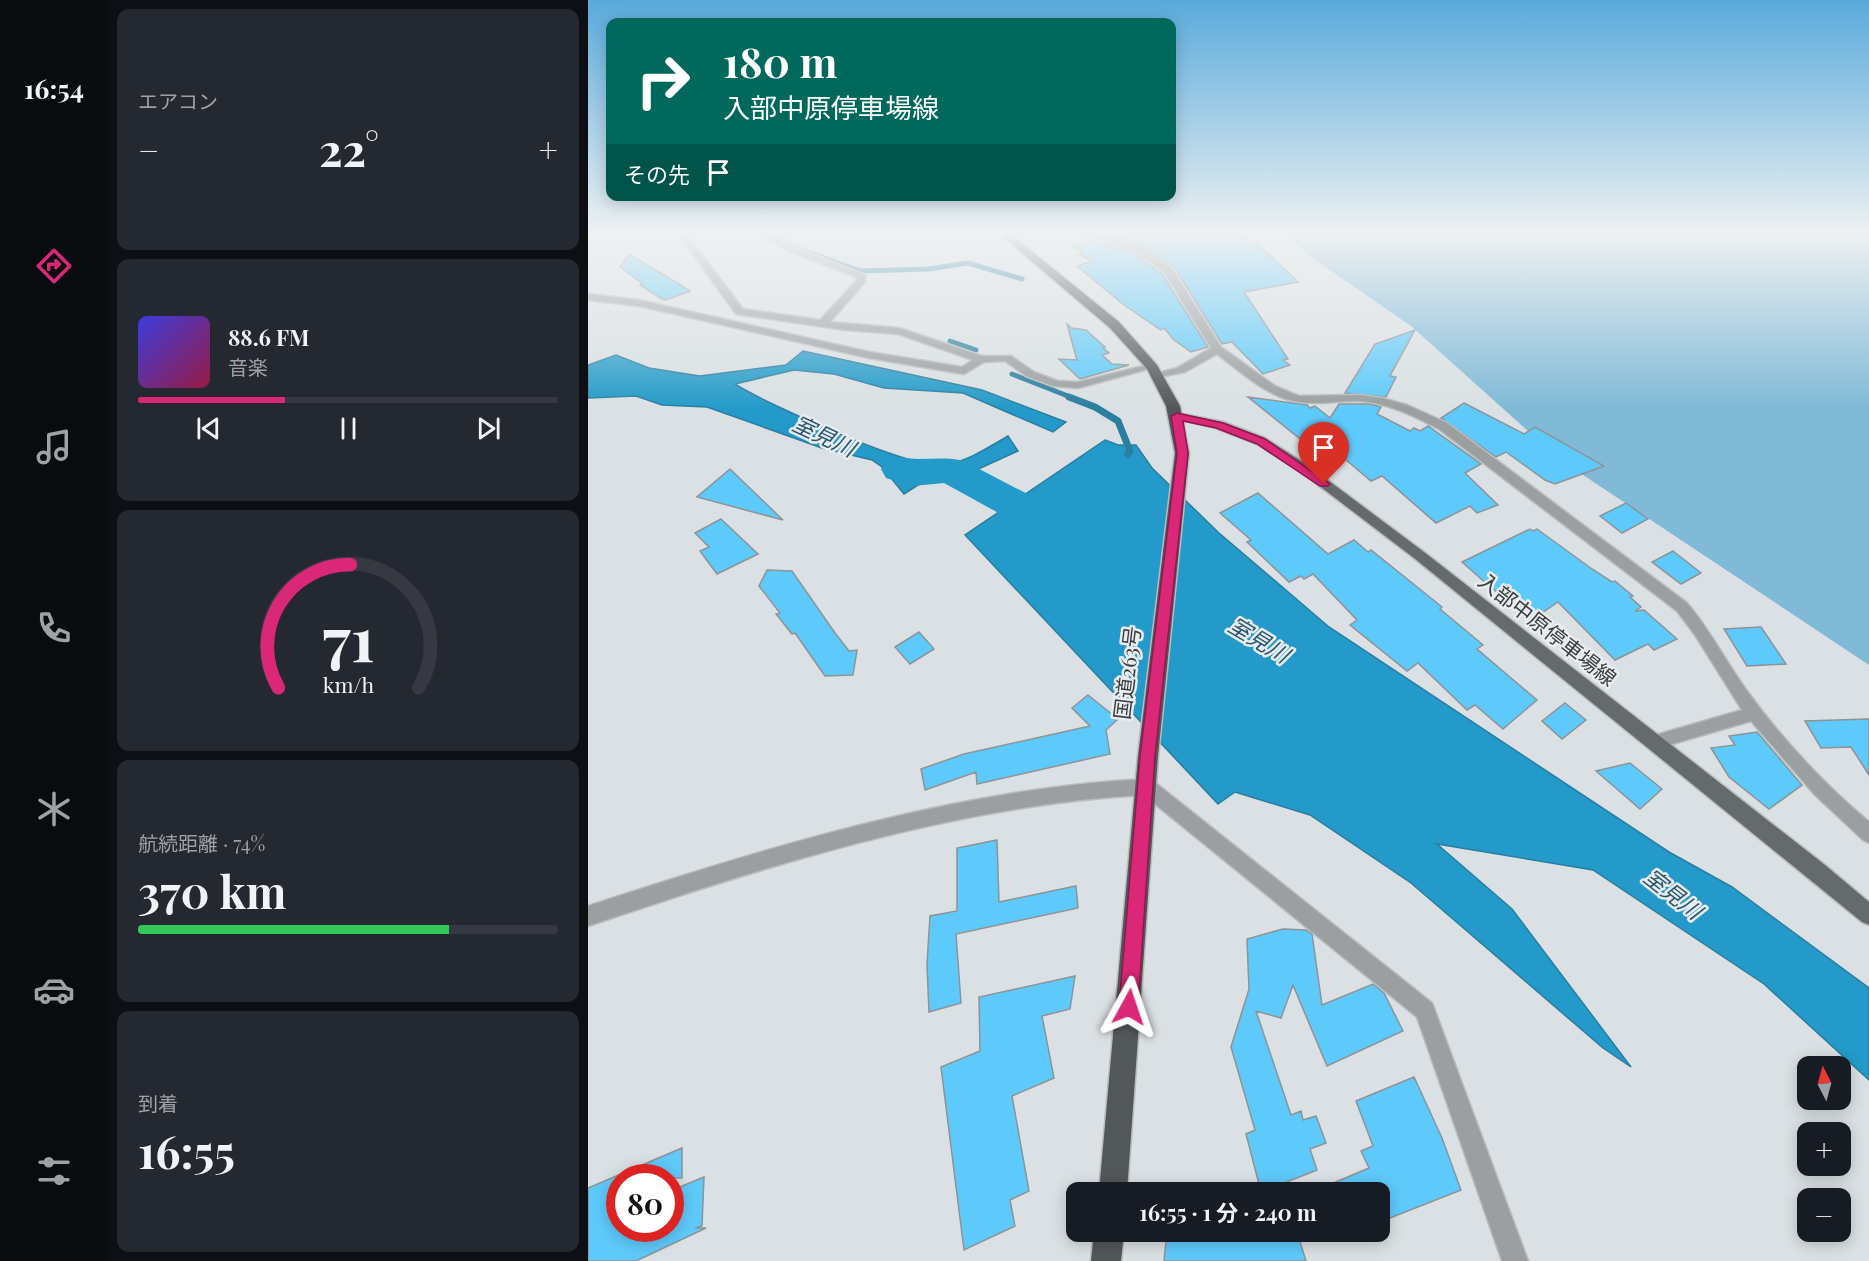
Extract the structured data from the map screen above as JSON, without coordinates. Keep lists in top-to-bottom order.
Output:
{
  "streets": {
    "highway": ["国道263号"],
    "main road": ["入部中原停車場線"]
  },
  "crossings": [
    ["入部中原停車場線", "国道263号"]
  ],
  "water": ["室見川"],
  "north": "top",
  "page": {
    "tabs": "16:54",
    "tile": [
      "エアコン",
      ["航続距離 · 74%", "370 km"],
      ["到着", "16:55"]
    ],
    "turn": ["180 m", "入部中原停車場線"],
    "heat": ["−", "22°", "+"],
    "then": "その先",
    "song": ["88.6 FM", "音楽"],
    "map_buttons": ["+", "−"],
    "limit": "80",
    "trip": "16:55 · 1 分 · 240 m",
    "gauge": ["71", "km/h"]
  }
}
